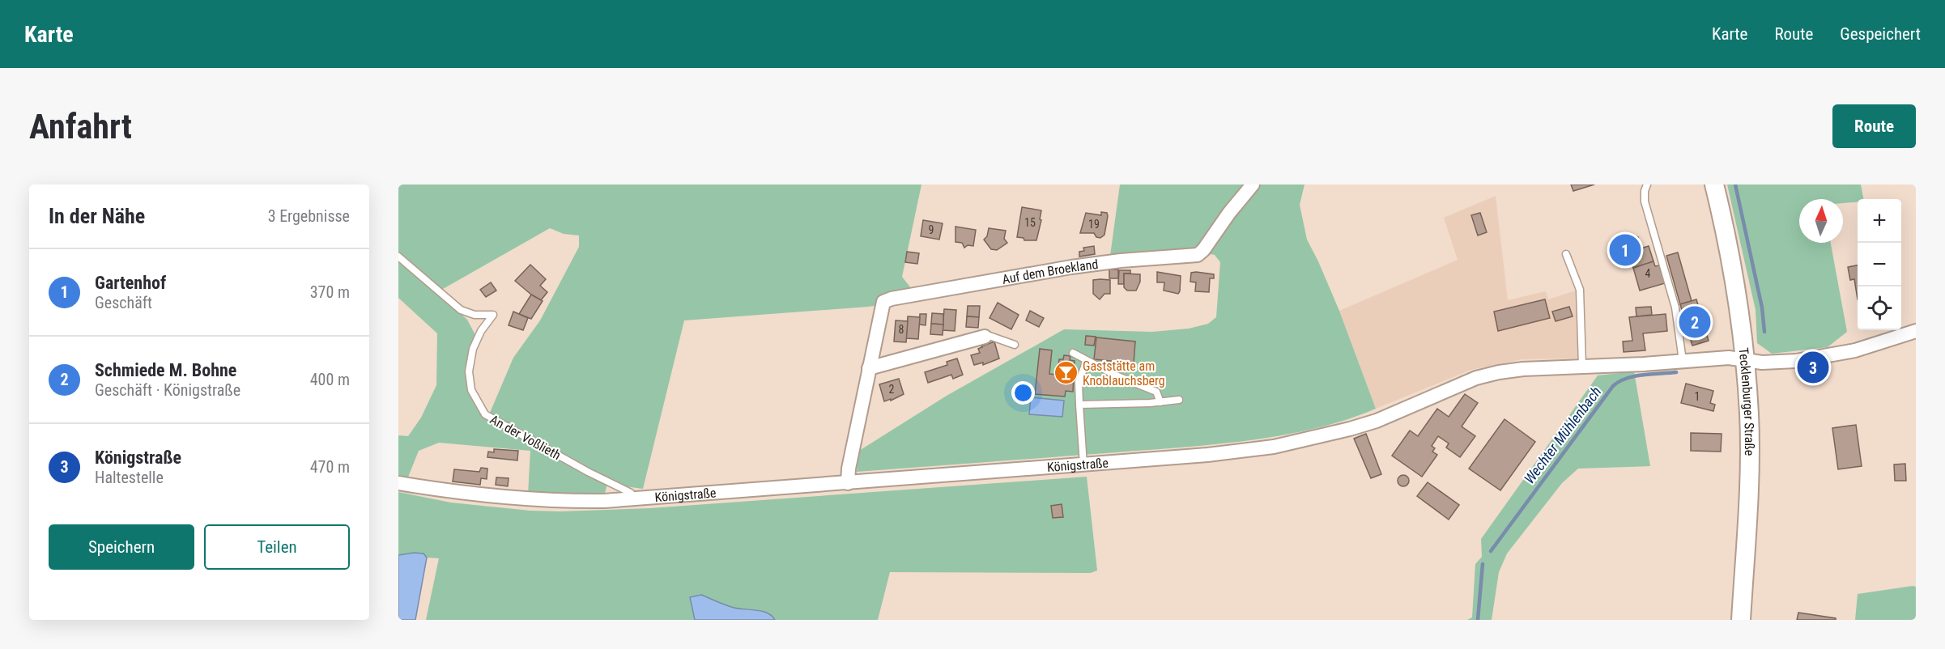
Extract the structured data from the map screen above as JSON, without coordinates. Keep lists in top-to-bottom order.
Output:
{
  "streets": {
    "main road": ["Tecklenburger Straße"],
    "street": ["Auf dem Broekland", "Königstraße"],
    "lane": ["An der Voßlieth"]
  },
  "crossings": [
    ["Auf dem Broekland", "Königstraße"],
    ["Tecklenburger Straße", "Königstraße"],
    ["An der Voßlieth", "Königstraße"]
  ],
  "water": ["Wechter Mühlenbach"],
  "places": {
    "bar": ["Gaststätte am Knoblauchsberg"]
  },
  "house_numbers": [
    "15",
    "19",
    "9",
    "4",
    "8",
    "2",
    "1"
  ],
  "north": "top",
  "page": {
    "header": "Karte",
    "nav": ["Karte", "Route", "Gespeichert"],
    "buttons": [
      "Route",
      ["Speichern", "Teilen"]
    ],
    "title": "Anfahrt",
    "heading": ["In der Nähe", "3 Ergebnisse"],
    "map_buttons": ["+", "−"],
    "pins": ["1", "2", "3"],
    "list": [
      {
        "mark": "1",
        "name": "Gartenhof",
        "note": "Geschäft",
        "value": "370 m"
      },
      {
        "mark": "2",
        "name": "Schmiede M. Bohne",
        "note": "Geschäft · Königstraße",
        "value": "400 m"
      },
      {
        "mark": "3",
        "name": "Königstraße",
        "note": "Haltestelle",
        "value": "470 m"
      }
    ]
  }
}
